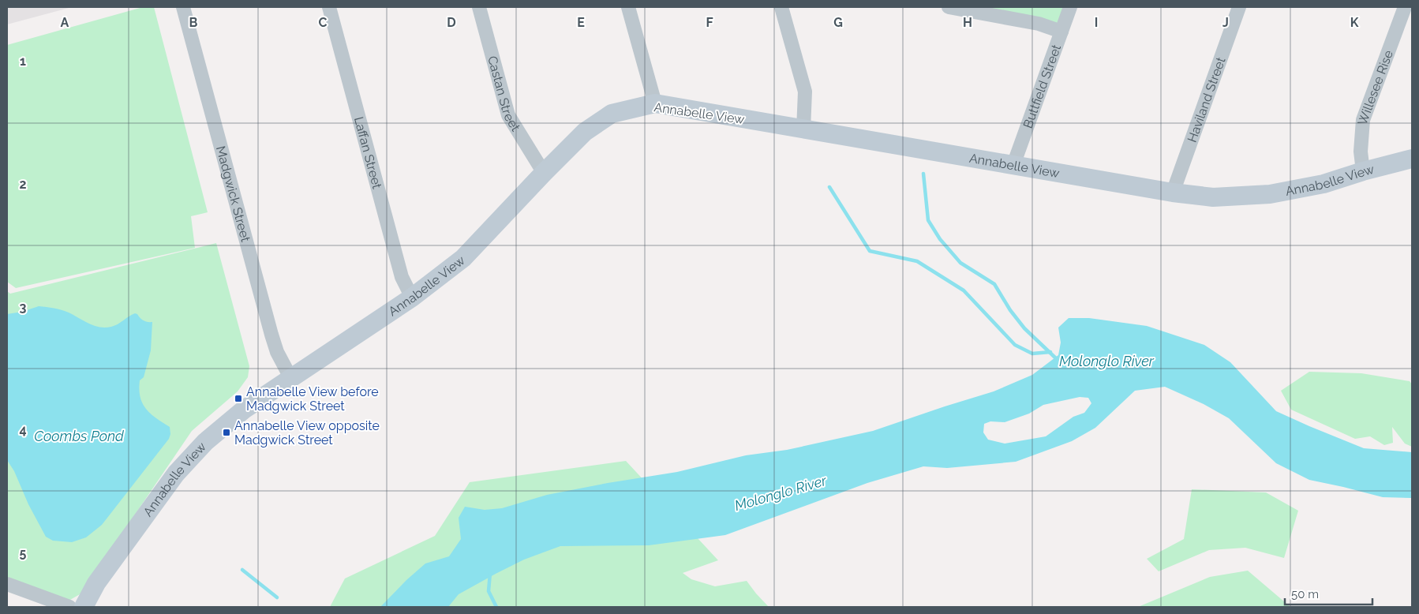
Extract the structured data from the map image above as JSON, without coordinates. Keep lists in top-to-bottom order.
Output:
{
  "streets": {
    "street": [
      "Buttfield Street",
      "Willesee Rise",
      "Castan Street",
      "Haviland Street",
      "Annabelle View",
      "Laffan Street",
      "Madgwick Street"
    ]
  },
  "crossings": [
    ["Buttfield Street", "Annabelle View"],
    ["Willesee Rise", "Annabelle View"],
    ["Castan Street", "Annabelle View"],
    ["Haviland Street", "Annabelle View"],
    ["Annabelle View", "Laffan Street"],
    ["Annabelle View", "Madgwick Street"]
  ],
  "water": ["Molonglo River", "Coombs Pond"],
  "places": {
    "transit": ["Annabelle View before Madgwick Street", "Annabelle View opposite Madgwick Street"]
  },
  "scale_bar": "50 m",
  "grid": {
    "columns": [
      "A",
      "B",
      "C",
      "D",
      "E",
      "F",
      "G",
      "H",
      "I",
      "J",
      "K"
    ],
    "rows": [
      "1",
      "2",
      "3",
      "4",
      "5"
    ]
  }
}
